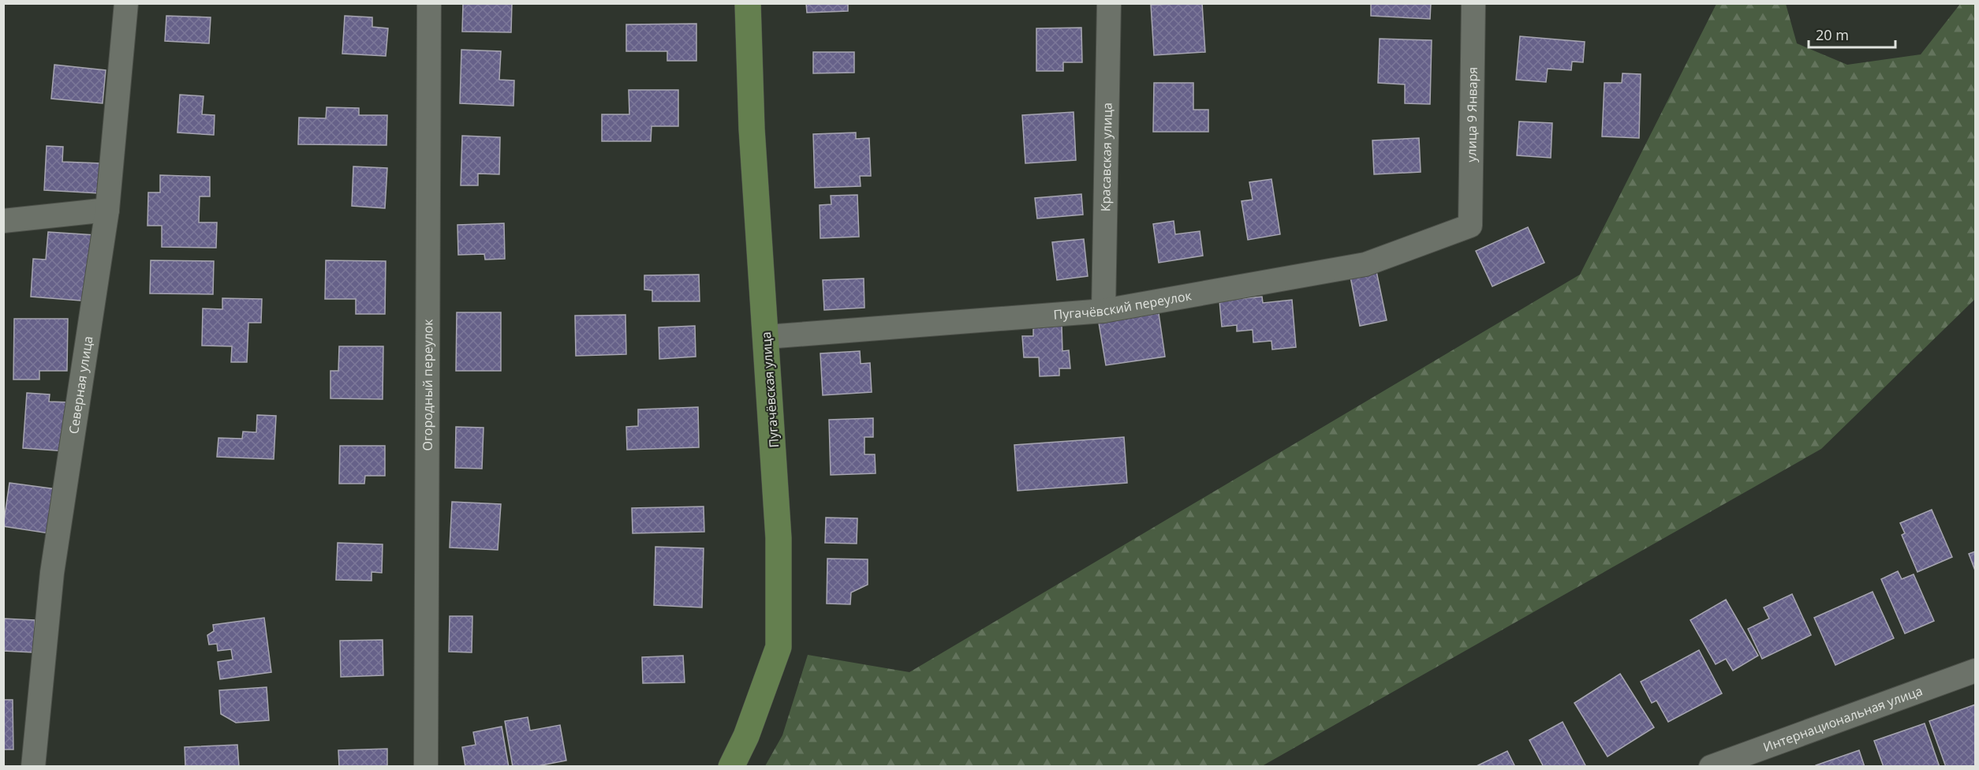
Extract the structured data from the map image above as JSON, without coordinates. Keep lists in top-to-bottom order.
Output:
{
  "streets": {
    "main road": ["Пугачёвская улица"],
    "street": [
      "улица 9 Января",
      "Красавская улица",
      "Пугачёвский переулок",
      "Северная улица",
      "Огородный переулок",
      "Интернациональная улица"
    ]
  },
  "crossings": [
    ["улица 9 Января", "Пугачёвский переулок"],
    ["Красавская улица", "Пугачёвский переулок"],
    ["Пугачёвский переулок", "Пугачёвская улица"]
  ],
  "scale_bar": "20 m"
}
